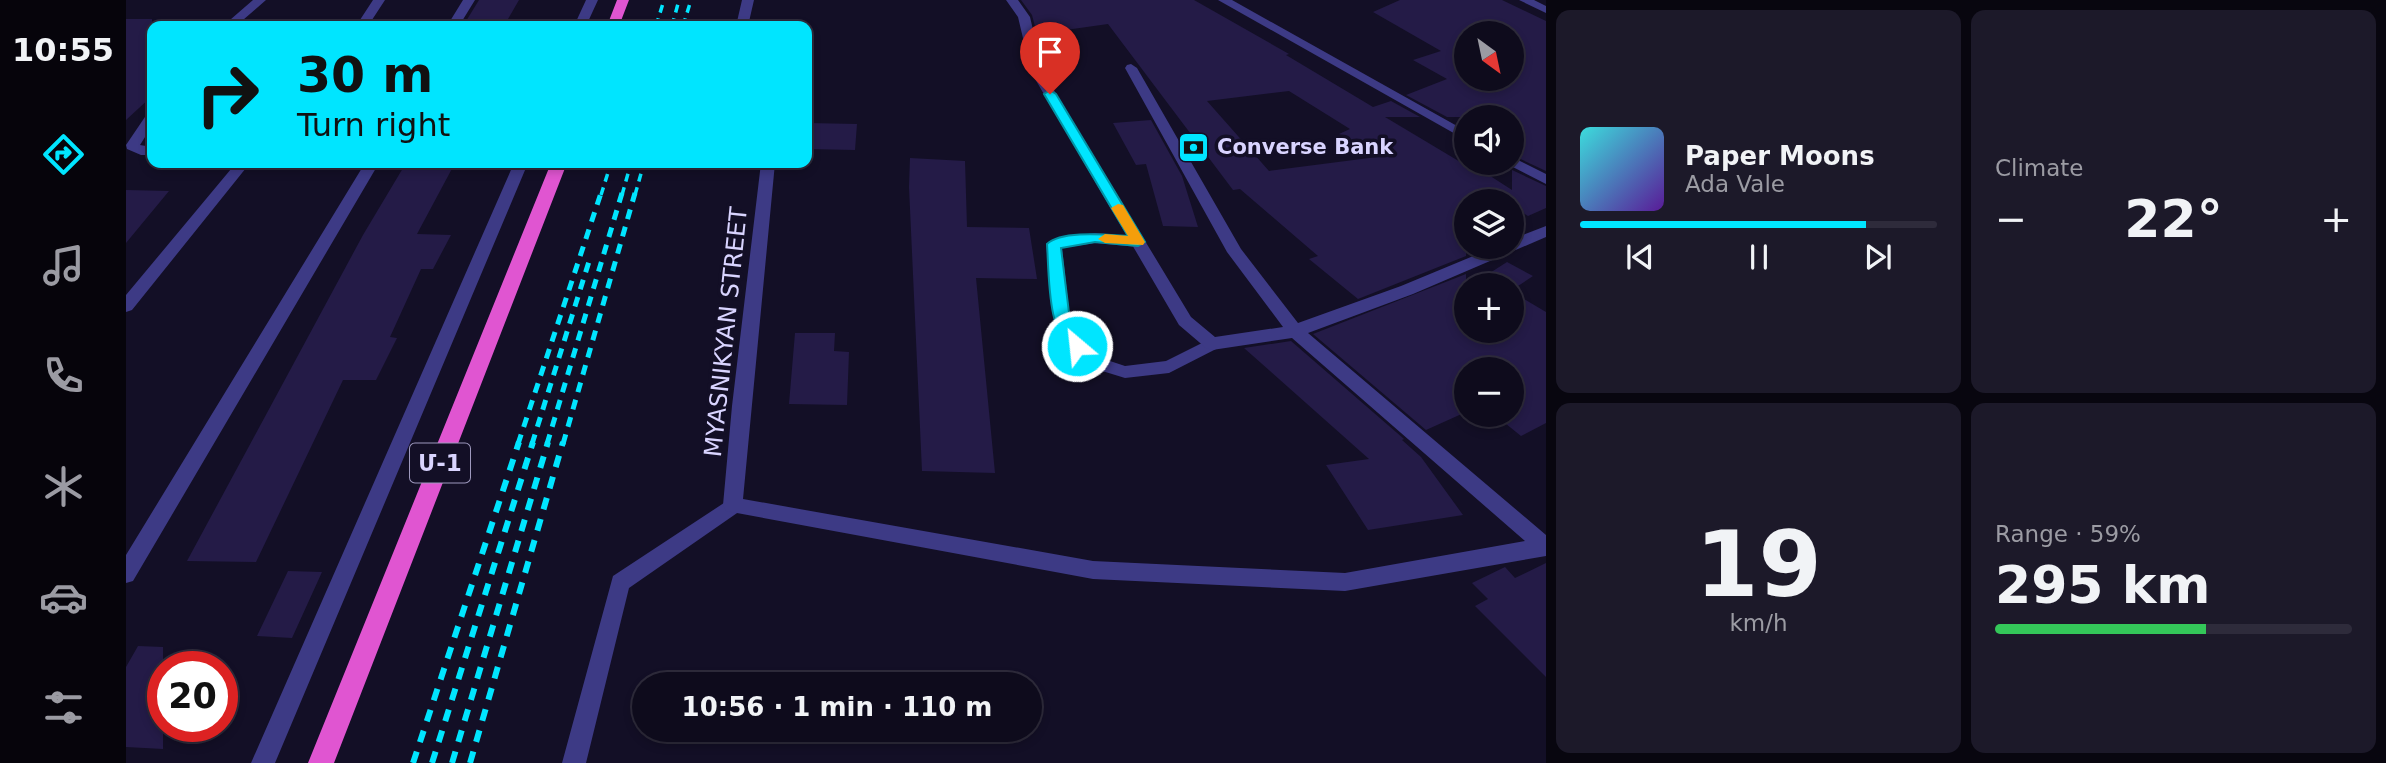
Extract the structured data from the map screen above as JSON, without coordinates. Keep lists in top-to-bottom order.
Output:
{
  "streets": {
    "highway": ["Մ-1"],
    "street": ["MYASNIKYAN STREET"]
  },
  "places": {
    "bank": ["Converse Bank"]
  },
  "north": "bottom right",
  "page": {
    "tabs": "10:55",
    "tile": [
      "Climate",
      ["19", "km/h"],
      ["Range · 59%", "295 km"]
    ],
    "map_buttons": ["+", "−"],
    "turn": ["30 m", "Turn right"],
    "song": ["Paper Moons", "Ada Vale"],
    "heat": ["−", "22°", "+"],
    "limit": "20",
    "trip": "10:56 · 1 min · 110 m"
  }
}
